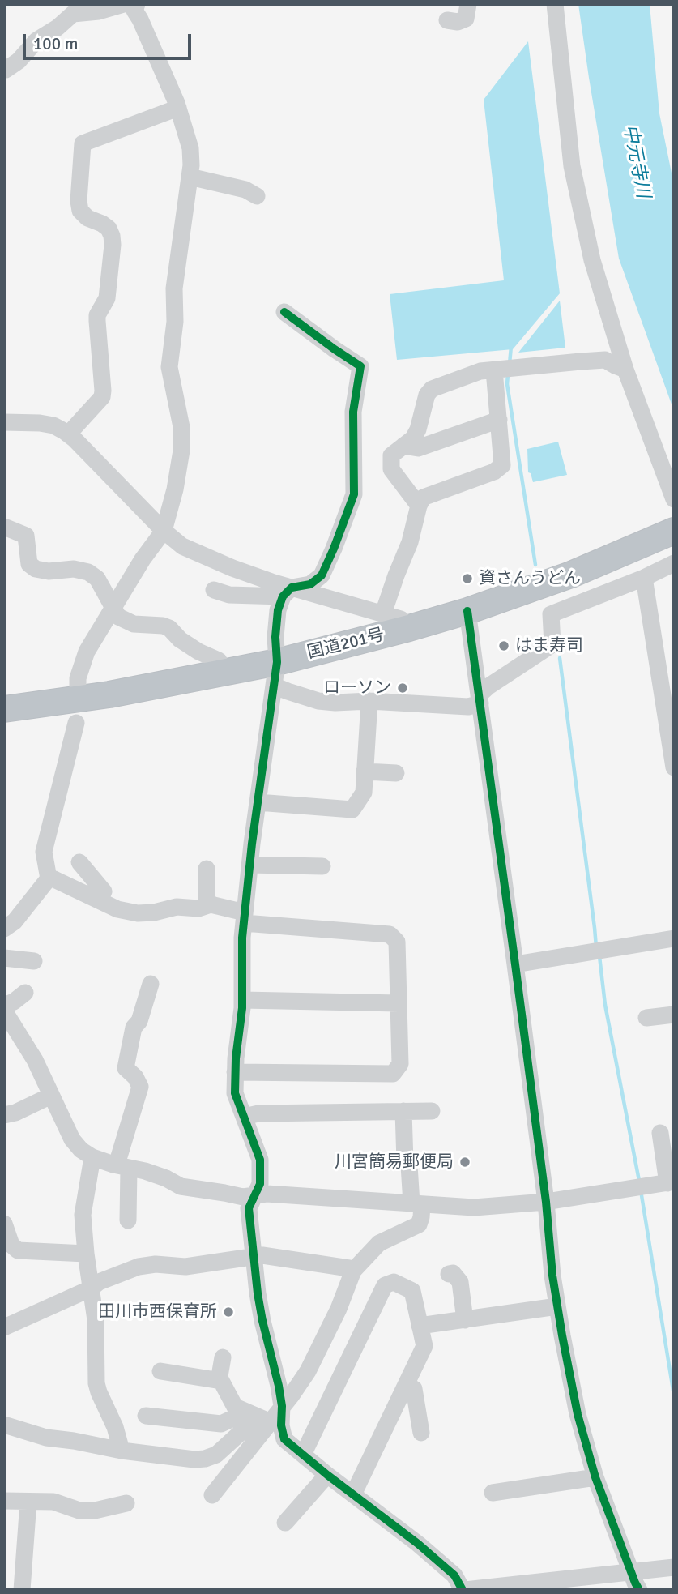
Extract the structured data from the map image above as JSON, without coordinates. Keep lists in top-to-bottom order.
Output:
{
  "streets": {
    "highway": ["国道201号"]
  },
  "water": ["中元寺川"],
  "places": [
    "資さんうどん",
    "はま寿司",
    "ローソン",
    "川宮簡易郵便局",
    "田川市西保育所"
  ],
  "scale_bar": "100 m"
}
